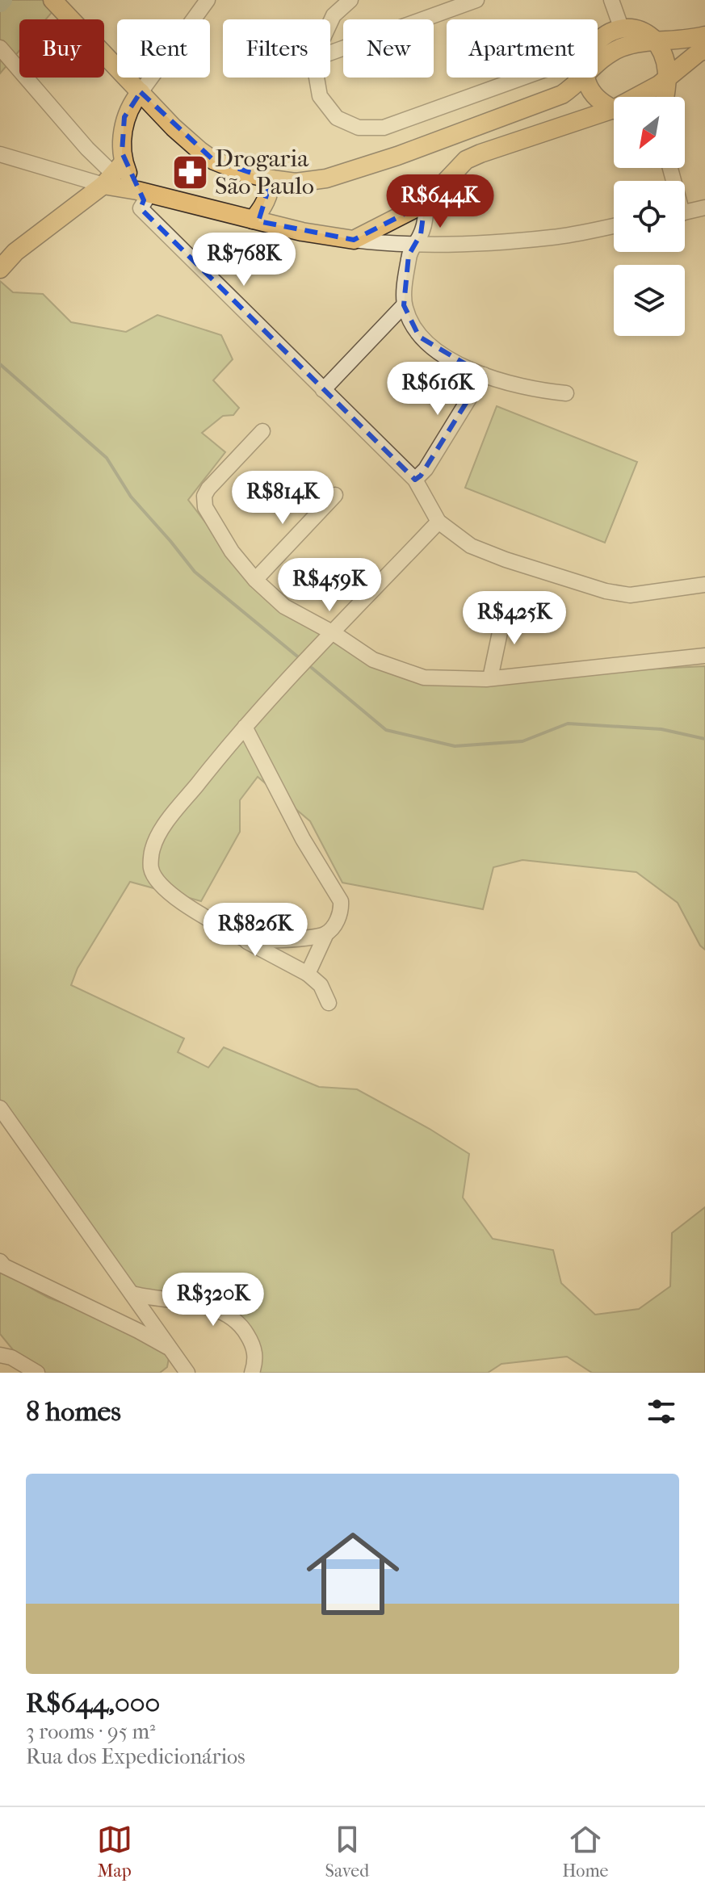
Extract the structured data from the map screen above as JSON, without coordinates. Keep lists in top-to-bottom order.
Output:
{
  "places": {
    "pharmacy": ["Drogaria São Paulo"]
  },
  "north": "bottom left",
  "page": {
    "chip": [
      "Buy",
      "Rent",
      "Filters",
      "New",
      "Apartment"
    ],
    "price": [
      "R$644K",
      "R$768K",
      "R$616K",
      "R$814K",
      "R$459K",
      "R$425K",
      "R$826K",
      "R$320K"
    ],
    "heading": "8 homes",
    "list": [
      {
        "name": "R$644,000",
        "note": "3 rooms · 95 m² · Rua dos Expedicionários"
      }
    ],
    "tabs": ["Map", "Saved", "Home"]
  }
}
